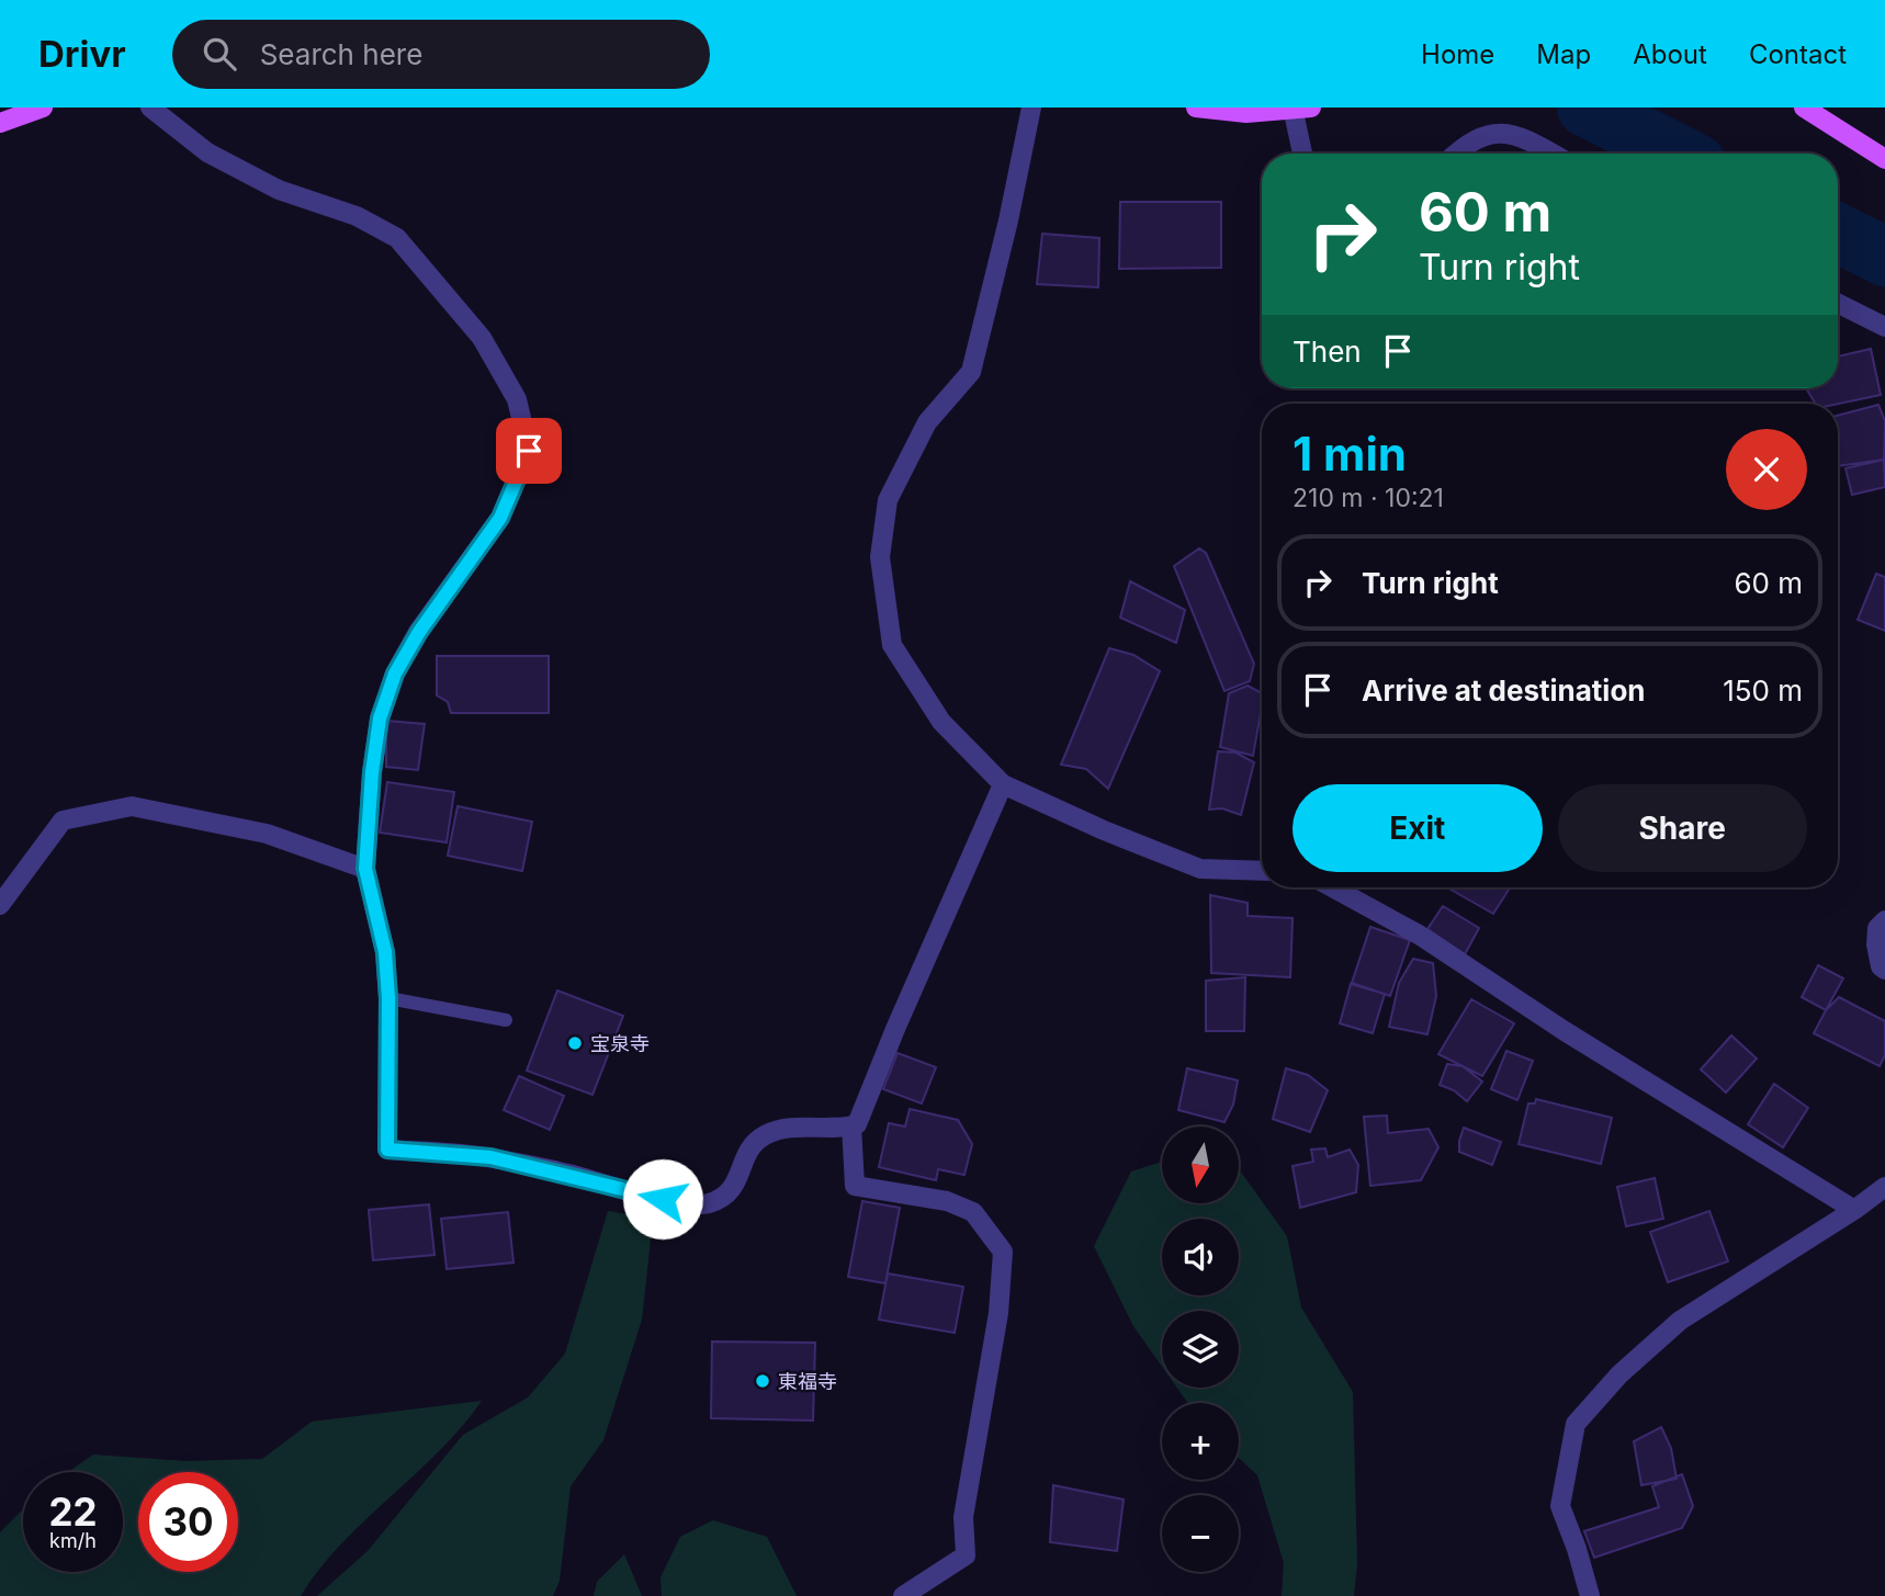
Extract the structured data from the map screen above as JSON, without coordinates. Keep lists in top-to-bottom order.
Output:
{
  "places": ["宝泉寺", "東福寺"],
  "north": "bottom",
  "page": {
    "header": "Drivr",
    "search": "Search here",
    "nav": [
      "Home",
      "Map",
      "About",
      "Contact"
    ],
    "turn": ["60 m", "Turn right"],
    "then": "Then",
    "heading": ["1 min", "210 m · 10:21"],
    "list": [
      {
        "name": "Turn right",
        "value": "60 m"
      },
      {
        "name": "Arrive at destination",
        "value": "150 m"
      }
    ],
    "buttons": ["Exit", "Share"],
    "map_buttons": ["+", "−"],
    "speed": "22 km/h",
    "limit": "30"
  }
}
